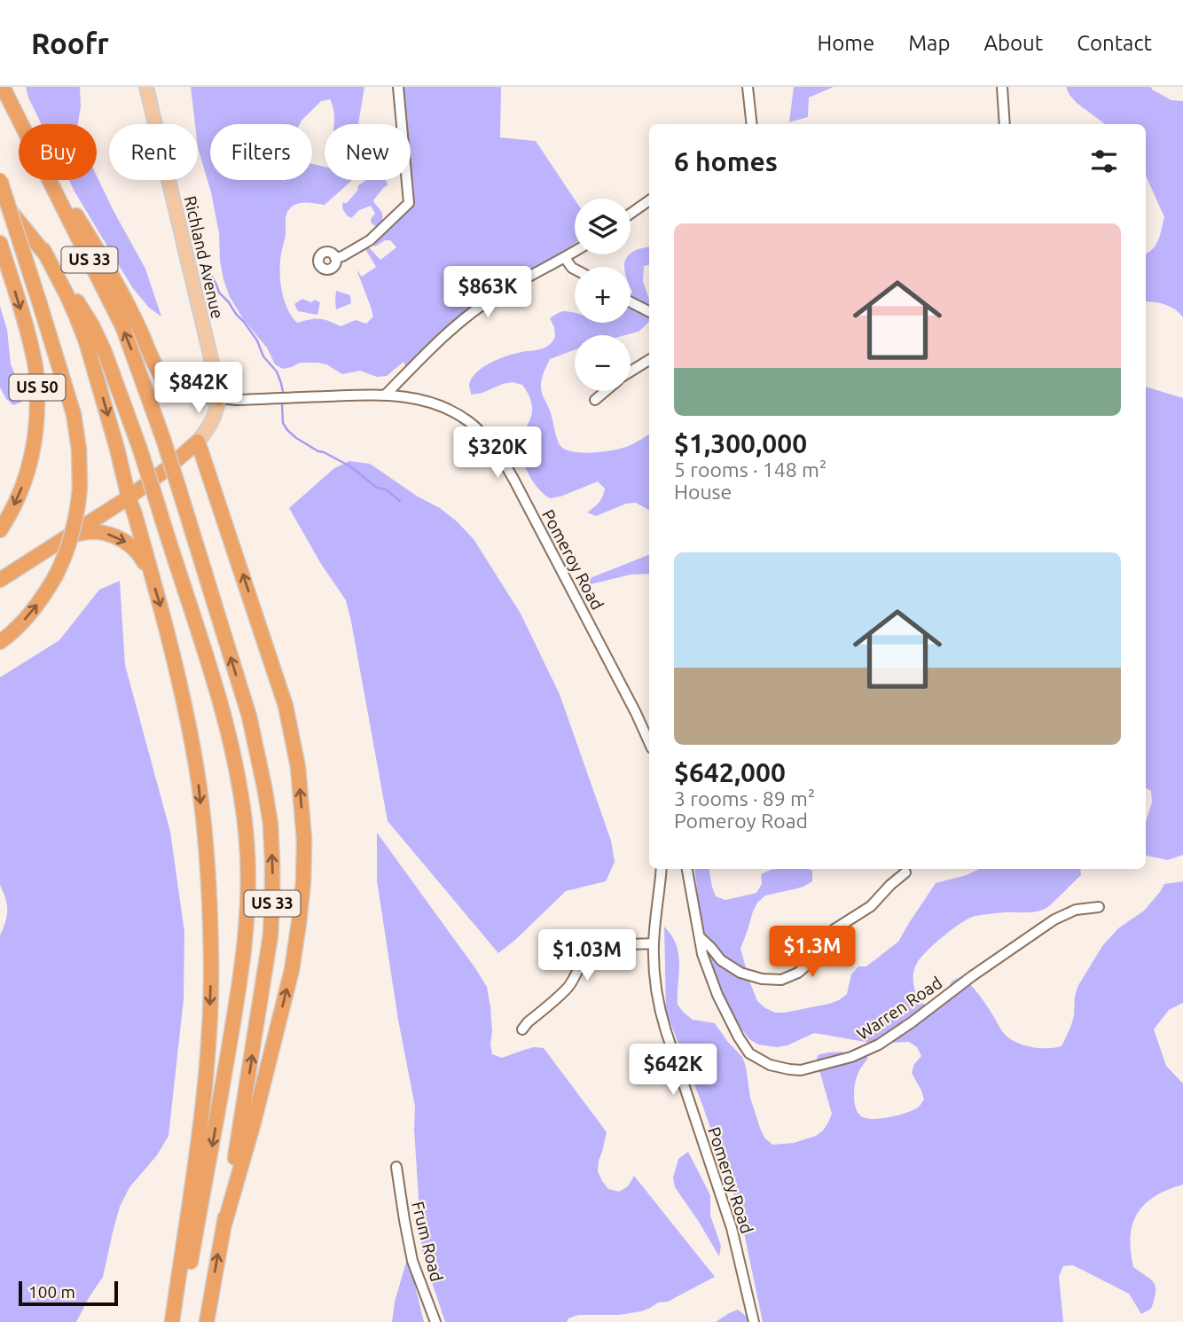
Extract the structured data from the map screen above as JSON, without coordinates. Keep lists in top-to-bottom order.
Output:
{
  "streets": {
    "highway": ["US 33", "US 50"],
    "main road": ["Richland Avenue"],
    "street": ["Pomeroy Road", "Warren Road", "Frum Road"]
  },
  "crossings": [
    ["Richland Avenue", "Pomeroy Road"]
  ],
  "scale_bar": "100 m",
  "page": {
    "header": "Roofr",
    "nav": [
      "Home",
      "Map",
      "About",
      "Contact"
    ],
    "chip": [
      "Buy",
      "Rent",
      "Filters",
      "New"
    ],
    "heading": "6 homes",
    "map_buttons": ["+", "−"],
    "list": [
      {
        "name": "$1,300,000",
        "note": "5 rooms · 148 m² · House"
      },
      {
        "name": "$642,000",
        "note": "3 rooms · 89 m² · Pomeroy Road"
      }
    ],
    "price": [
      "$863K",
      "$842K",
      "$320K",
      "$1.3M",
      "$1.03M",
      "$642K"
    ],
    "scale": "100 m"
  }
}
